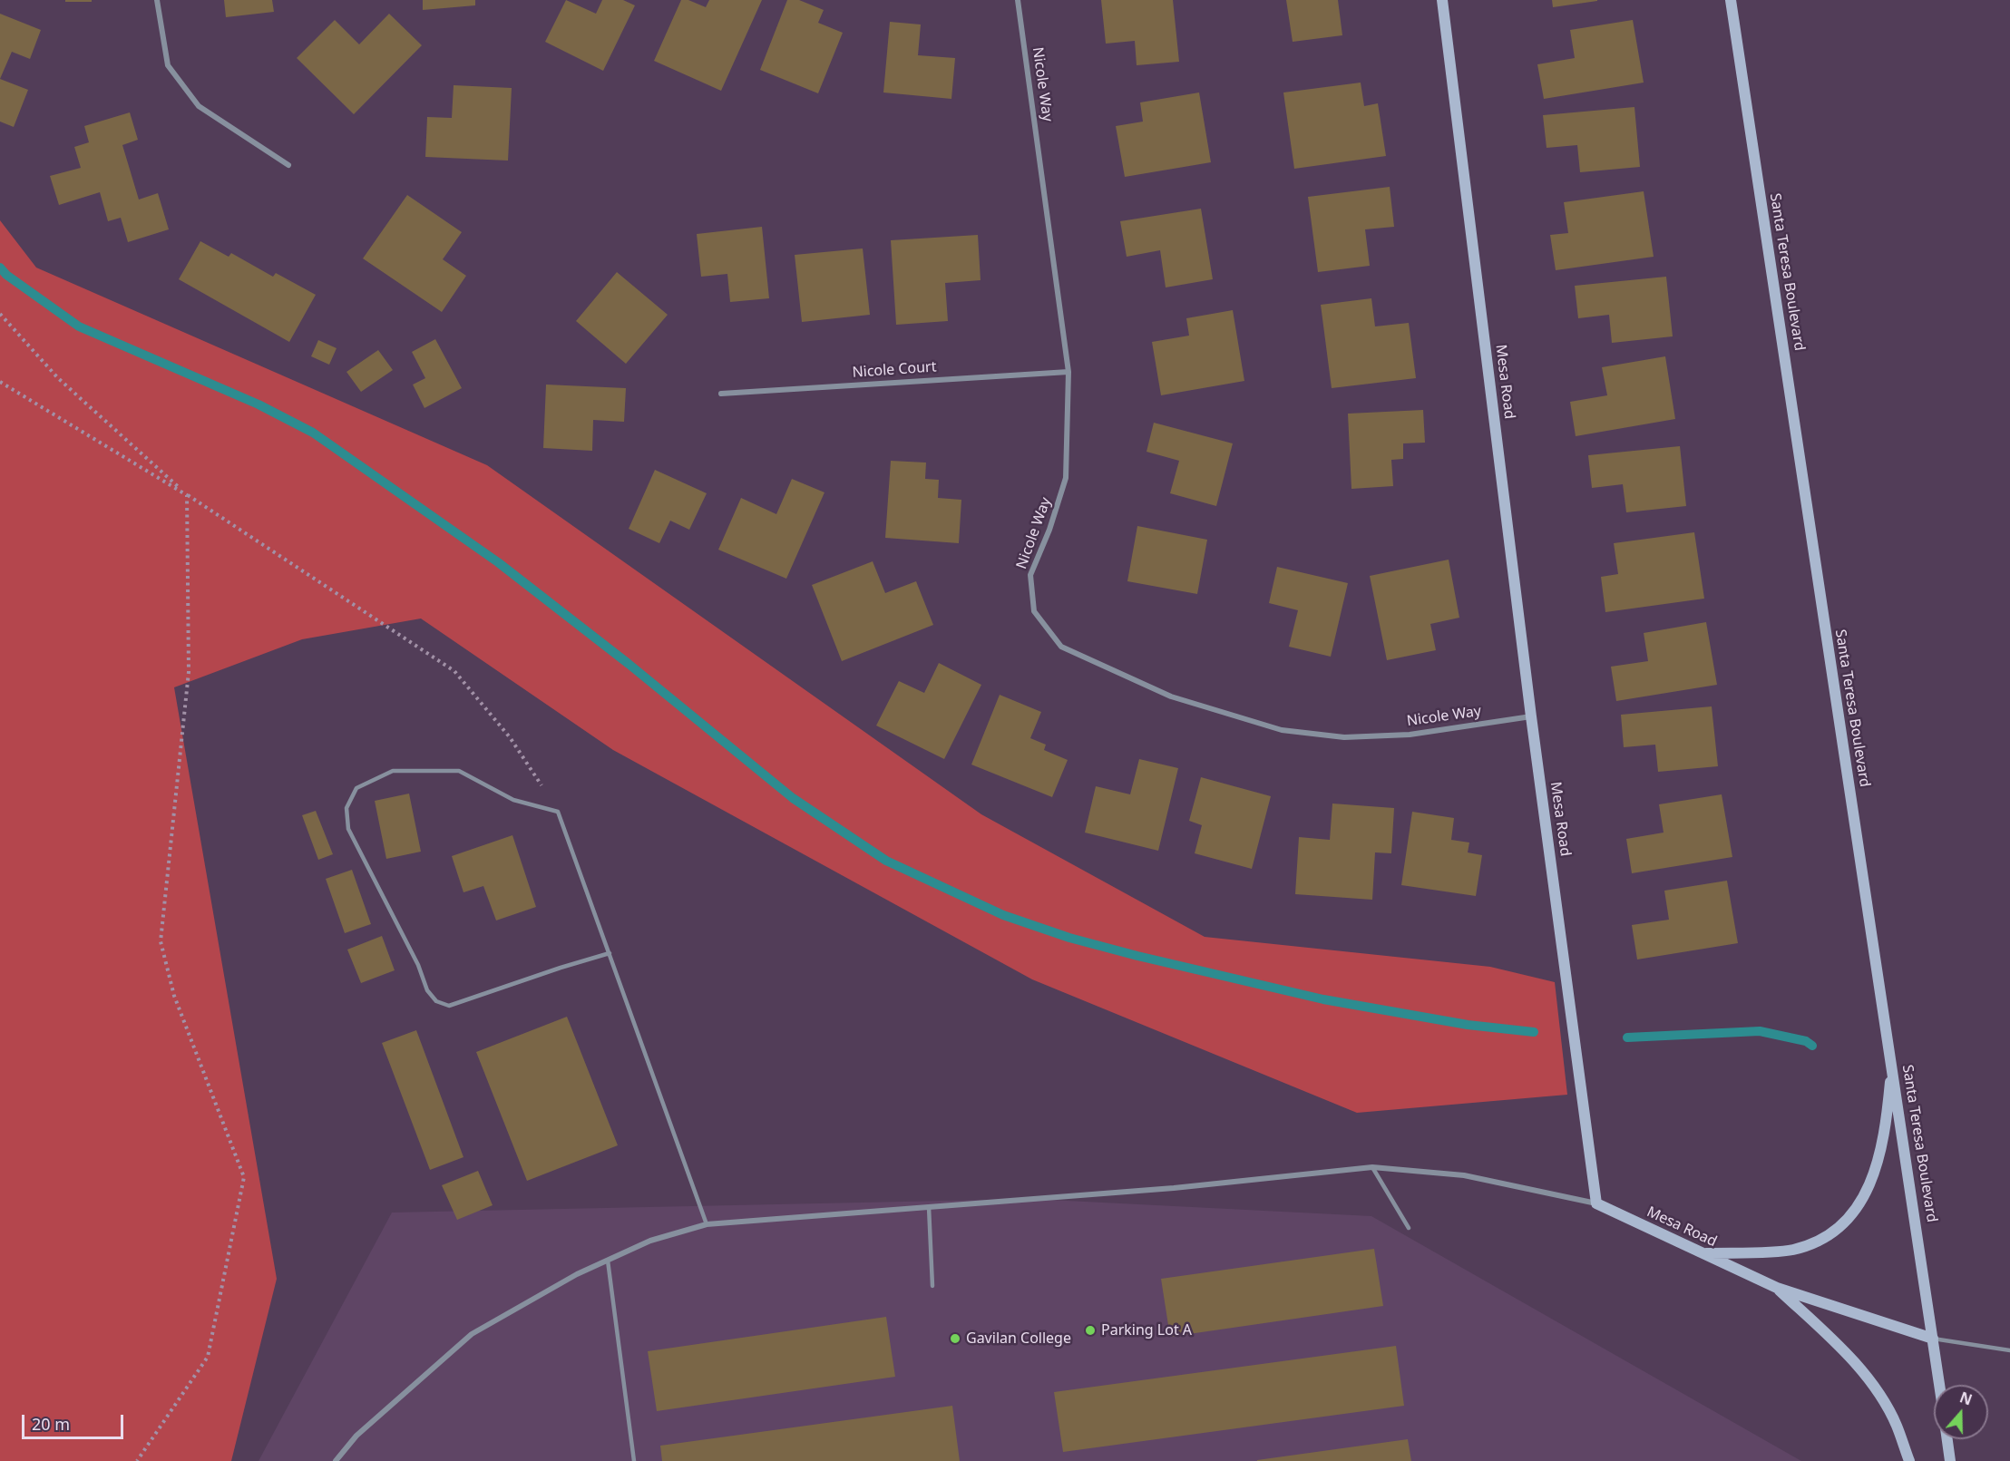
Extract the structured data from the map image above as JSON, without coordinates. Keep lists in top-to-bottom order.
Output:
{
  "streets": {
    "street": [
      "Nicole Way",
      "Santa Teresa Boulevard",
      "Nicole Court",
      "Mesa Road"
    ]
  },
  "crossings": [
    ["Nicole Way", "Nicole Court"],
    ["Nicole Way", "Mesa Road"],
    ["Santa Teresa Boulevard", "Mesa Road"]
  ],
  "places": ["Parking Lot A", "Gavilan College"],
  "scale_bar": "20 m",
  "north": "top"
}
